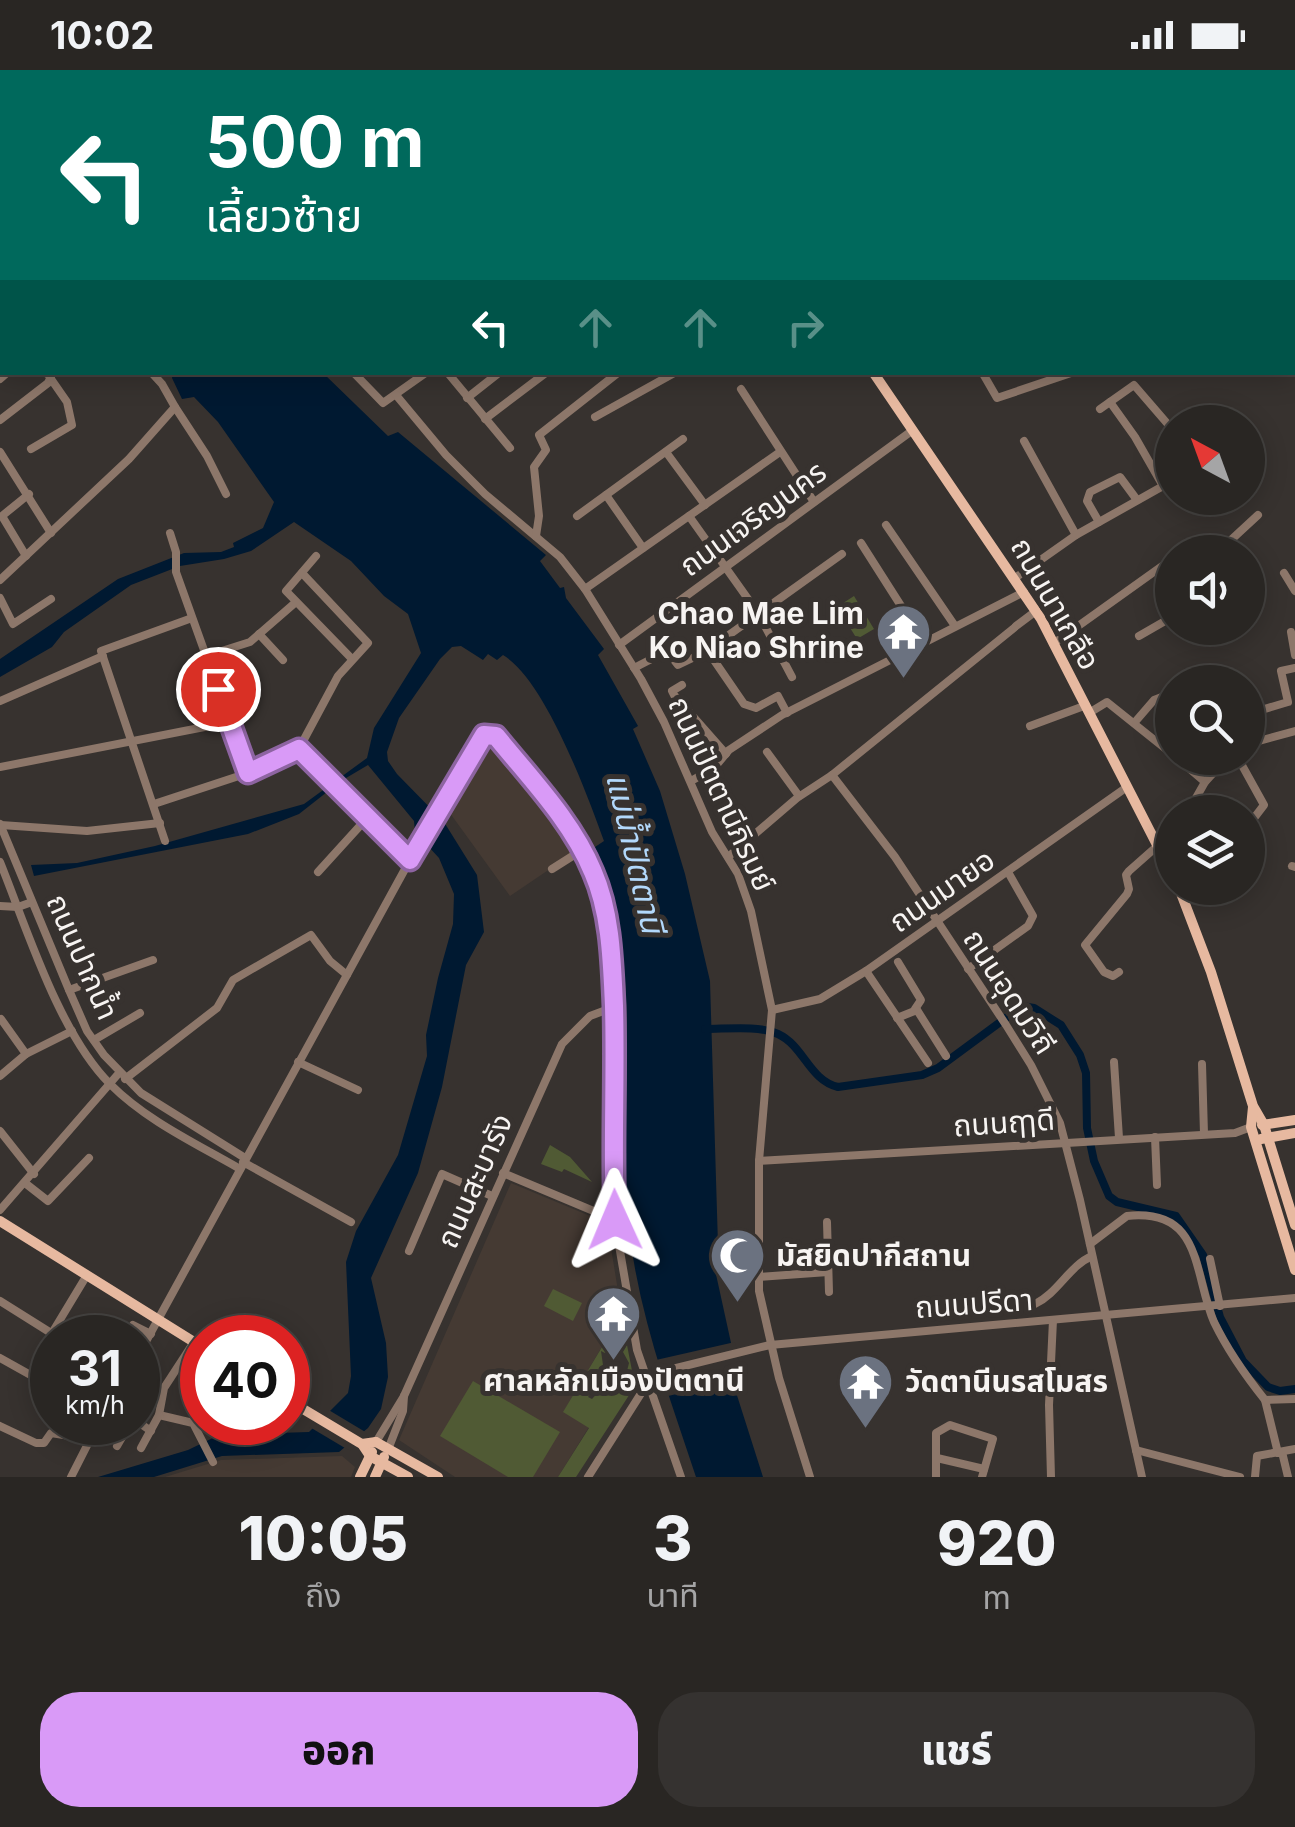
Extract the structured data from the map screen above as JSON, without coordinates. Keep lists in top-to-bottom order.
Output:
{
  "streets": {
    "main road": ["ถนนนาเกลือ"],
    "street": [
      "ถนนเจริญนคร",
      "ถนนปัตตานีภิรมย์",
      "ถนนมายอ",
      "ถนนปากน้ำ",
      "ถนนอุดมวิถี",
      "ถนนฤๅดี",
      "ถนนสะบารัง",
      "ถนนปรีดา"
    ]
  },
  "crossings": [
    ["ถนนเจริญนคร", "ถนนนาเกลือ"],
    ["ถนนเจริญนคร", "ถนนปัตตานีภิรมย์"],
    ["ถนนนาเกลือ", "ถนนมายอ"],
    ["ถนนปัตตานีภิรมย์", "ถนนมายอ"],
    ["ถนนปัตตานีภิรมย์", "ถนนฤๅดี"],
    ["ถนนปัตตานีภิรมย์", "ถนนปรีดา"],
    ["ถนนมายอ", "ถนนอุดมวิถี"],
    ["ถนนอุดมวิถี", "ถนนฤๅดี"],
    ["ถนนอุดมวิถี", "ถนนปรีดา"]
  ],
  "water": ["แม่น้ำปัตตานี"],
  "places": {
    "temple": ["Chao Mae Lim Ko Niao Shrine", "ศาลหลักเมืองปัตตานี", "วัดตานีนรสโมสร"],
    "mosque": ["มัสยิดปากีสถาน"]
  },
  "north": "top left",
  "page": {
    "status": "10:02",
    "turn": ["500 m", "เลี้ยวซ้าย"],
    "speed": "31 km/h",
    "limit": "40",
    "eta": [
      "10:05",
      "ถึง",
      "3",
      "นาที",
      "920",
      "m"
    ],
    "buttons": ["ออก", "แชร์"]
  }
}
